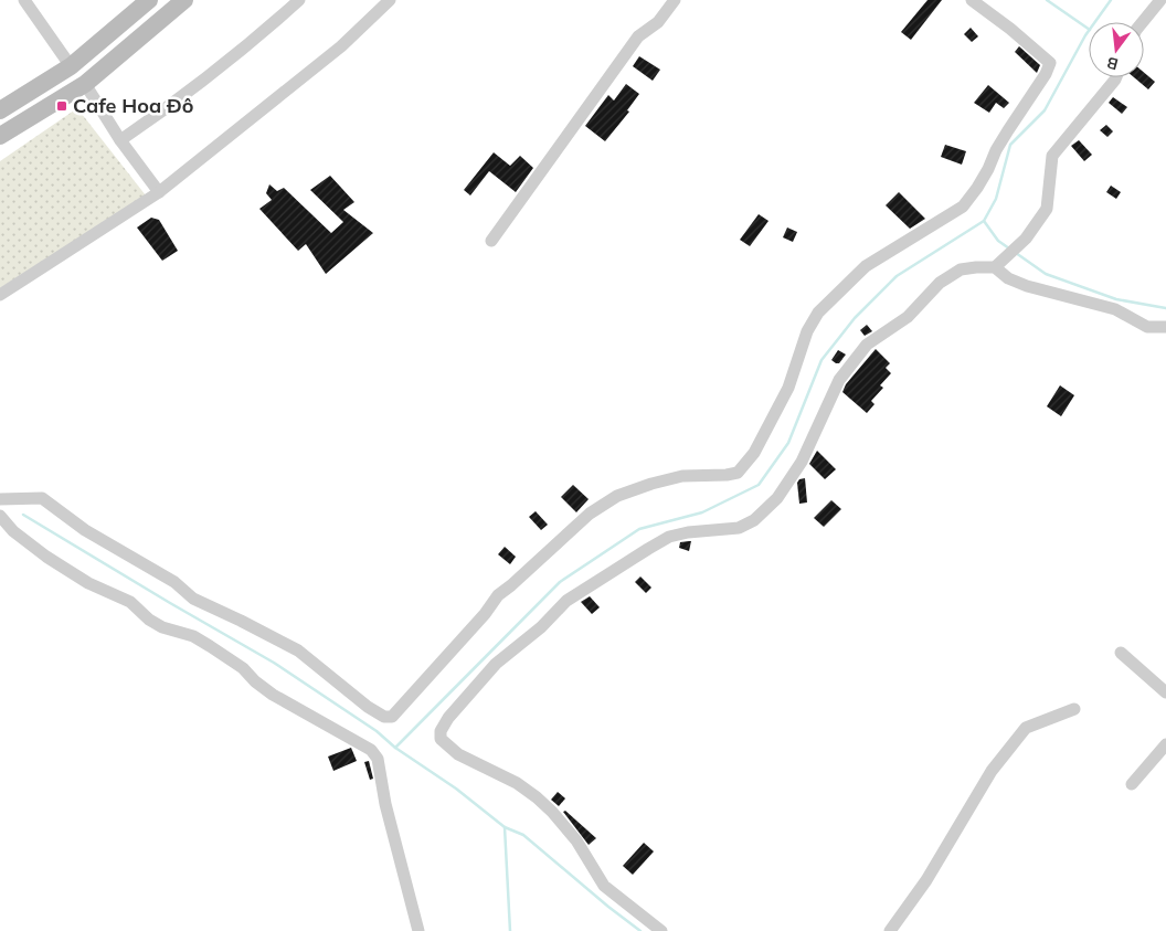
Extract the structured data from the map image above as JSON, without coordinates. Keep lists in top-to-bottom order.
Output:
{
  "places": {
    "transit": ["Cafe Hoa Đô"]
  },
  "north": "bottom"
}
